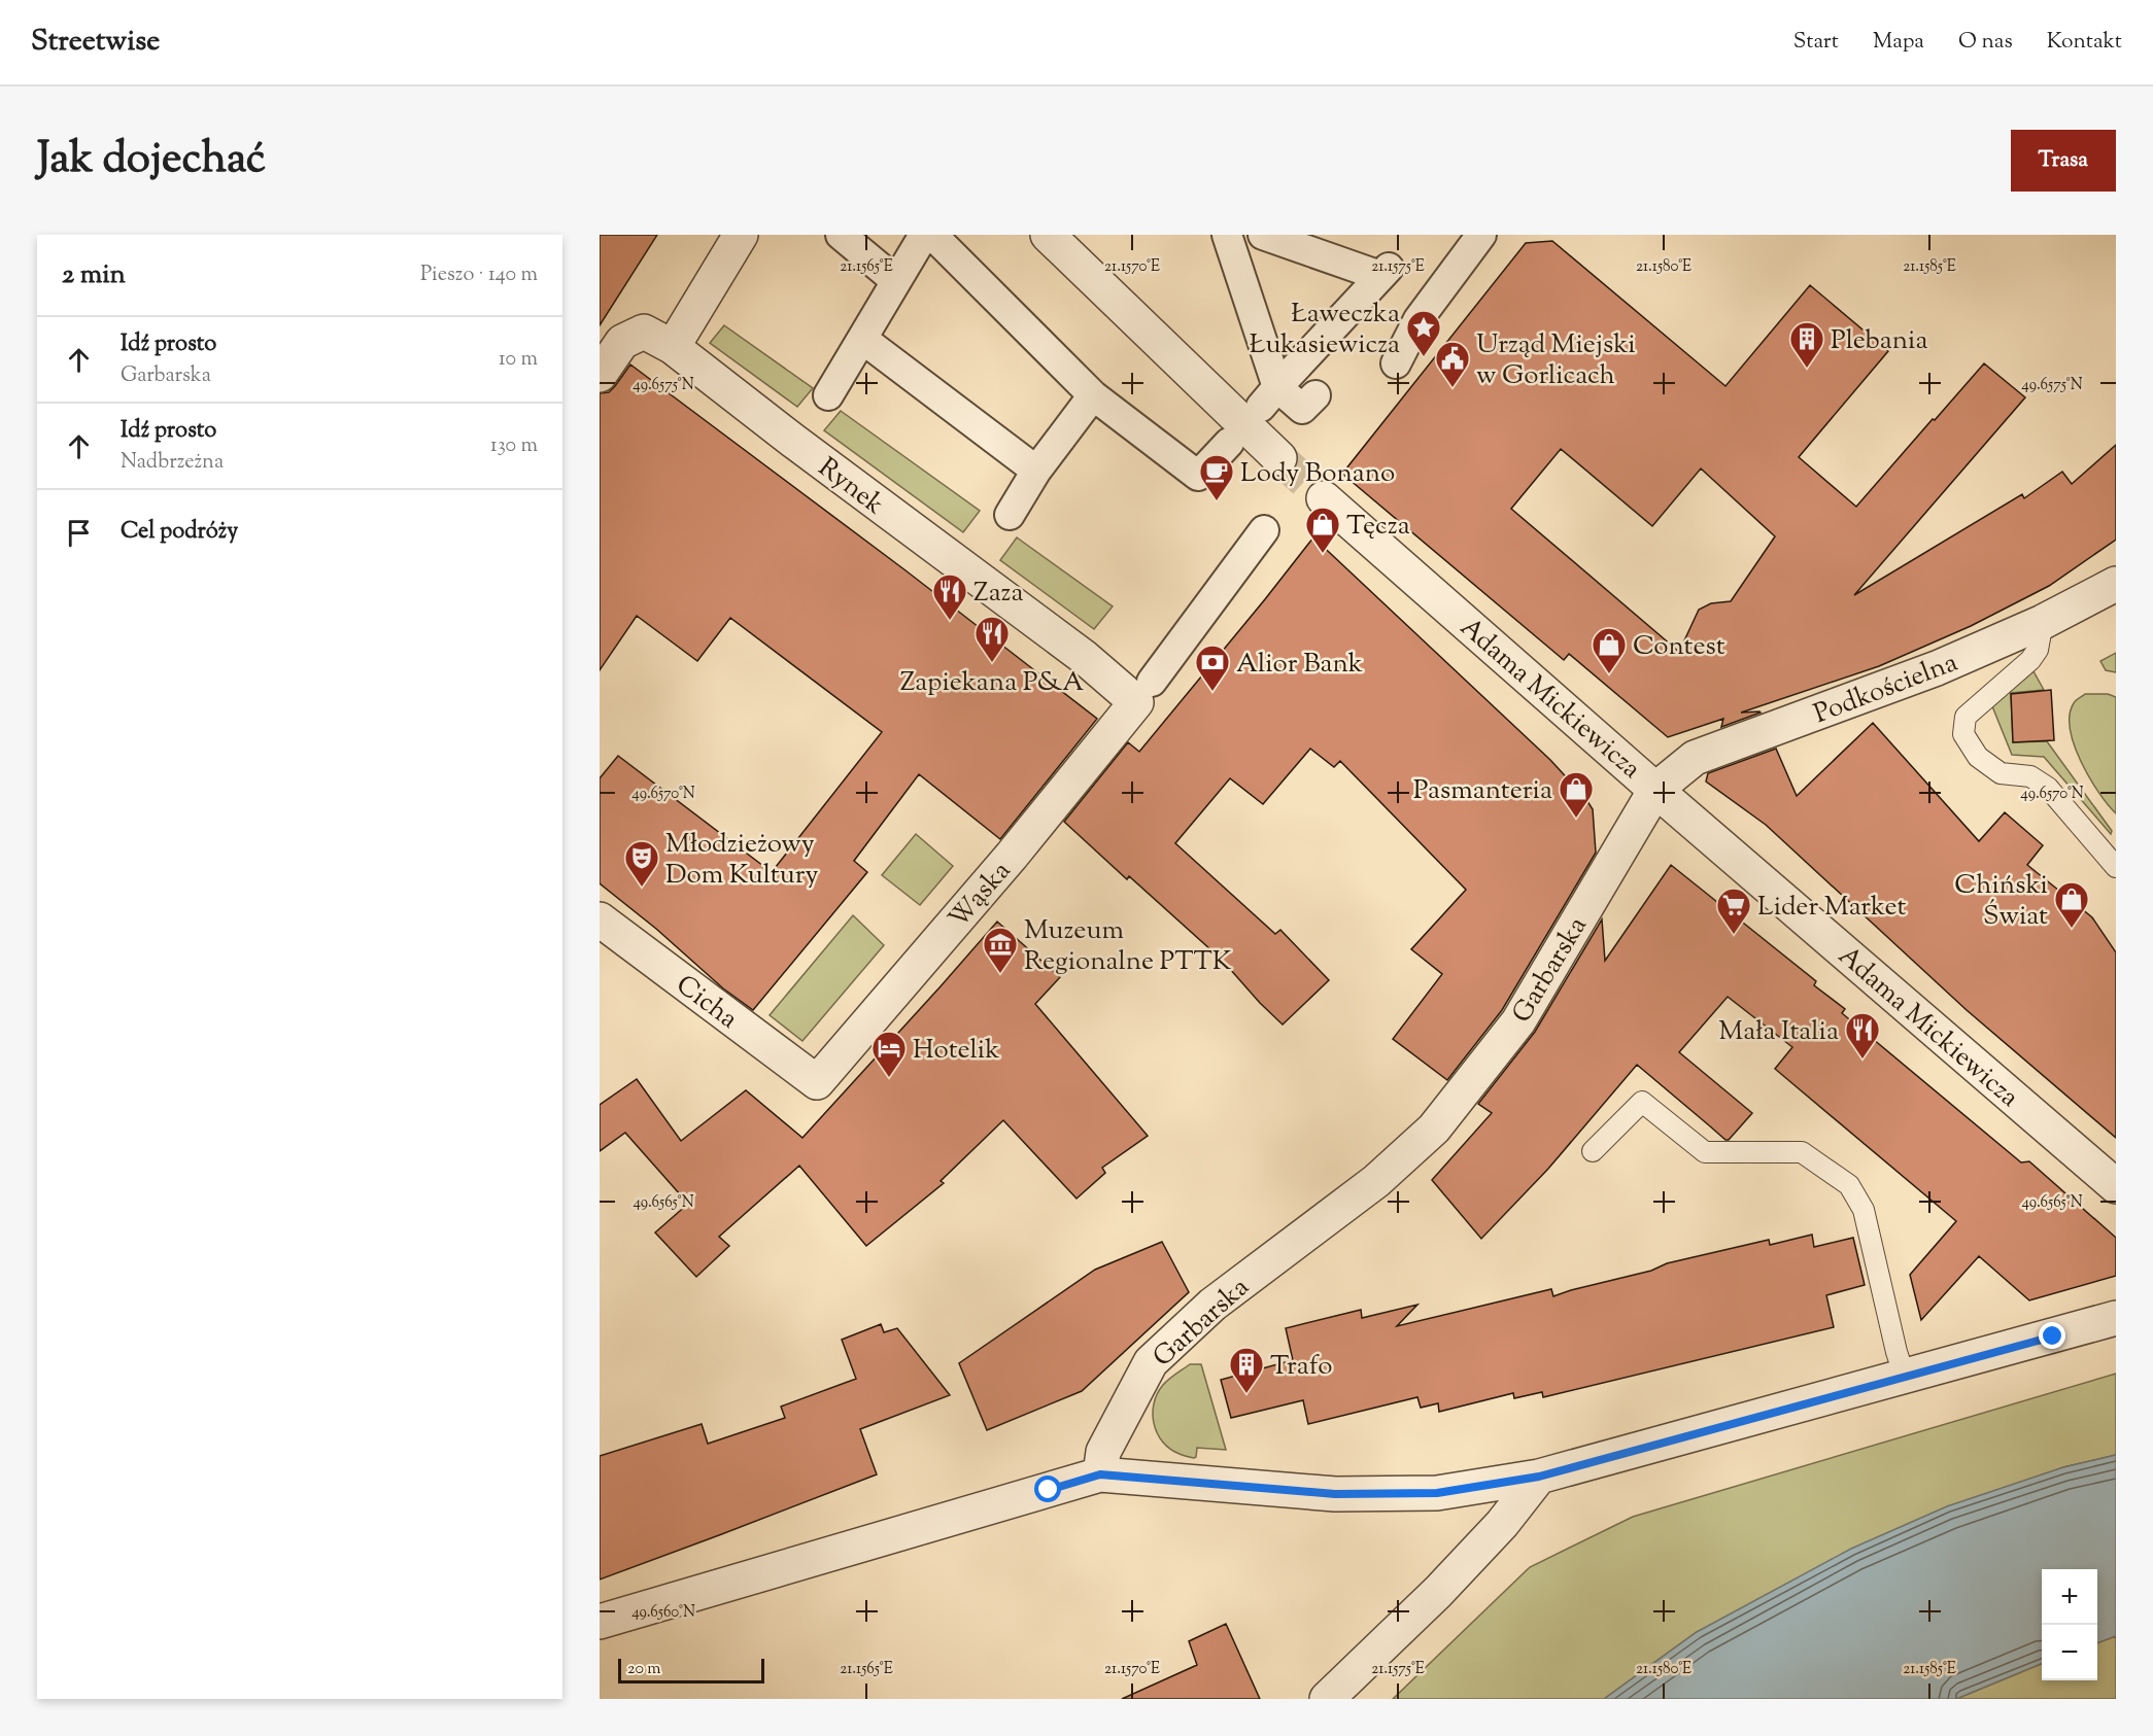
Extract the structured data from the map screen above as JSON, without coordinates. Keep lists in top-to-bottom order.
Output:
{
  "streets": {
    "street": [
      "Rynek",
      "Podkościelna",
      "Adama Mickiewicza",
      "Wąska",
      "Garbarska",
      "Cicha"
    ]
  },
  "crossings": [
    ["Rynek", "Wąska"],
    ["Podkościelna", "Adama Mickiewicza"],
    ["Podkościelna", "Garbarska"],
    ["Adama Mickiewicza", "Garbarska"],
    ["Wąska", "Cicha"]
  ],
  "places": {
    "place": ["Ławeczka Łukasiewicza"],
    "building": ["Plebania", "Trafo"],
    "public building": ["Urząd Miejski w Gorlicach"],
    "cafe": ["Lody Bonano"],
    "shop": [
      "Tęcza",
      "Contest",
      "Pasmanteria",
      "Chiński Świat"
    ],
    "restaurant": ["Zaza", "Zapiekana P&A", "Mała Italia"],
    "bank": ["Alior Bank"],
    "theatre": ["Młodzieżowy Dom Kultury"],
    "supermarket": ["Lider Market"],
    "museum": ["Muzeum Regionalne PTTK"],
    "hotel": ["Hotelik"]
  },
  "scale_bar": "20 m",
  "page": {
    "header": "Streetwise",
    "nav": [
      "Start",
      "Mapa",
      "O nas",
      "Kontakt"
    ],
    "title": "Jak dojechać",
    "buttons": "Trasa",
    "heading": ["2 min", "Pieszo · 140 m"],
    "list": [
      ["Idź prosto", "Garbarska", "10 m"],
      ["Idź prosto", "Nadbrzeżna", "130 m"],
      "Cel podróży"
    ],
    "map_buttons": ["+", "−"],
    "scale": "20 m"
  },
  "coordinates": [
    "21.1565°E",
    "21.1570°E",
    "21.1575°E",
    "21.1580°E",
    "21.1585°E",
    "49.6575°N",
    "49.6570°N",
    "49.6565°N",
    "49.6560°N"
  ]
}
